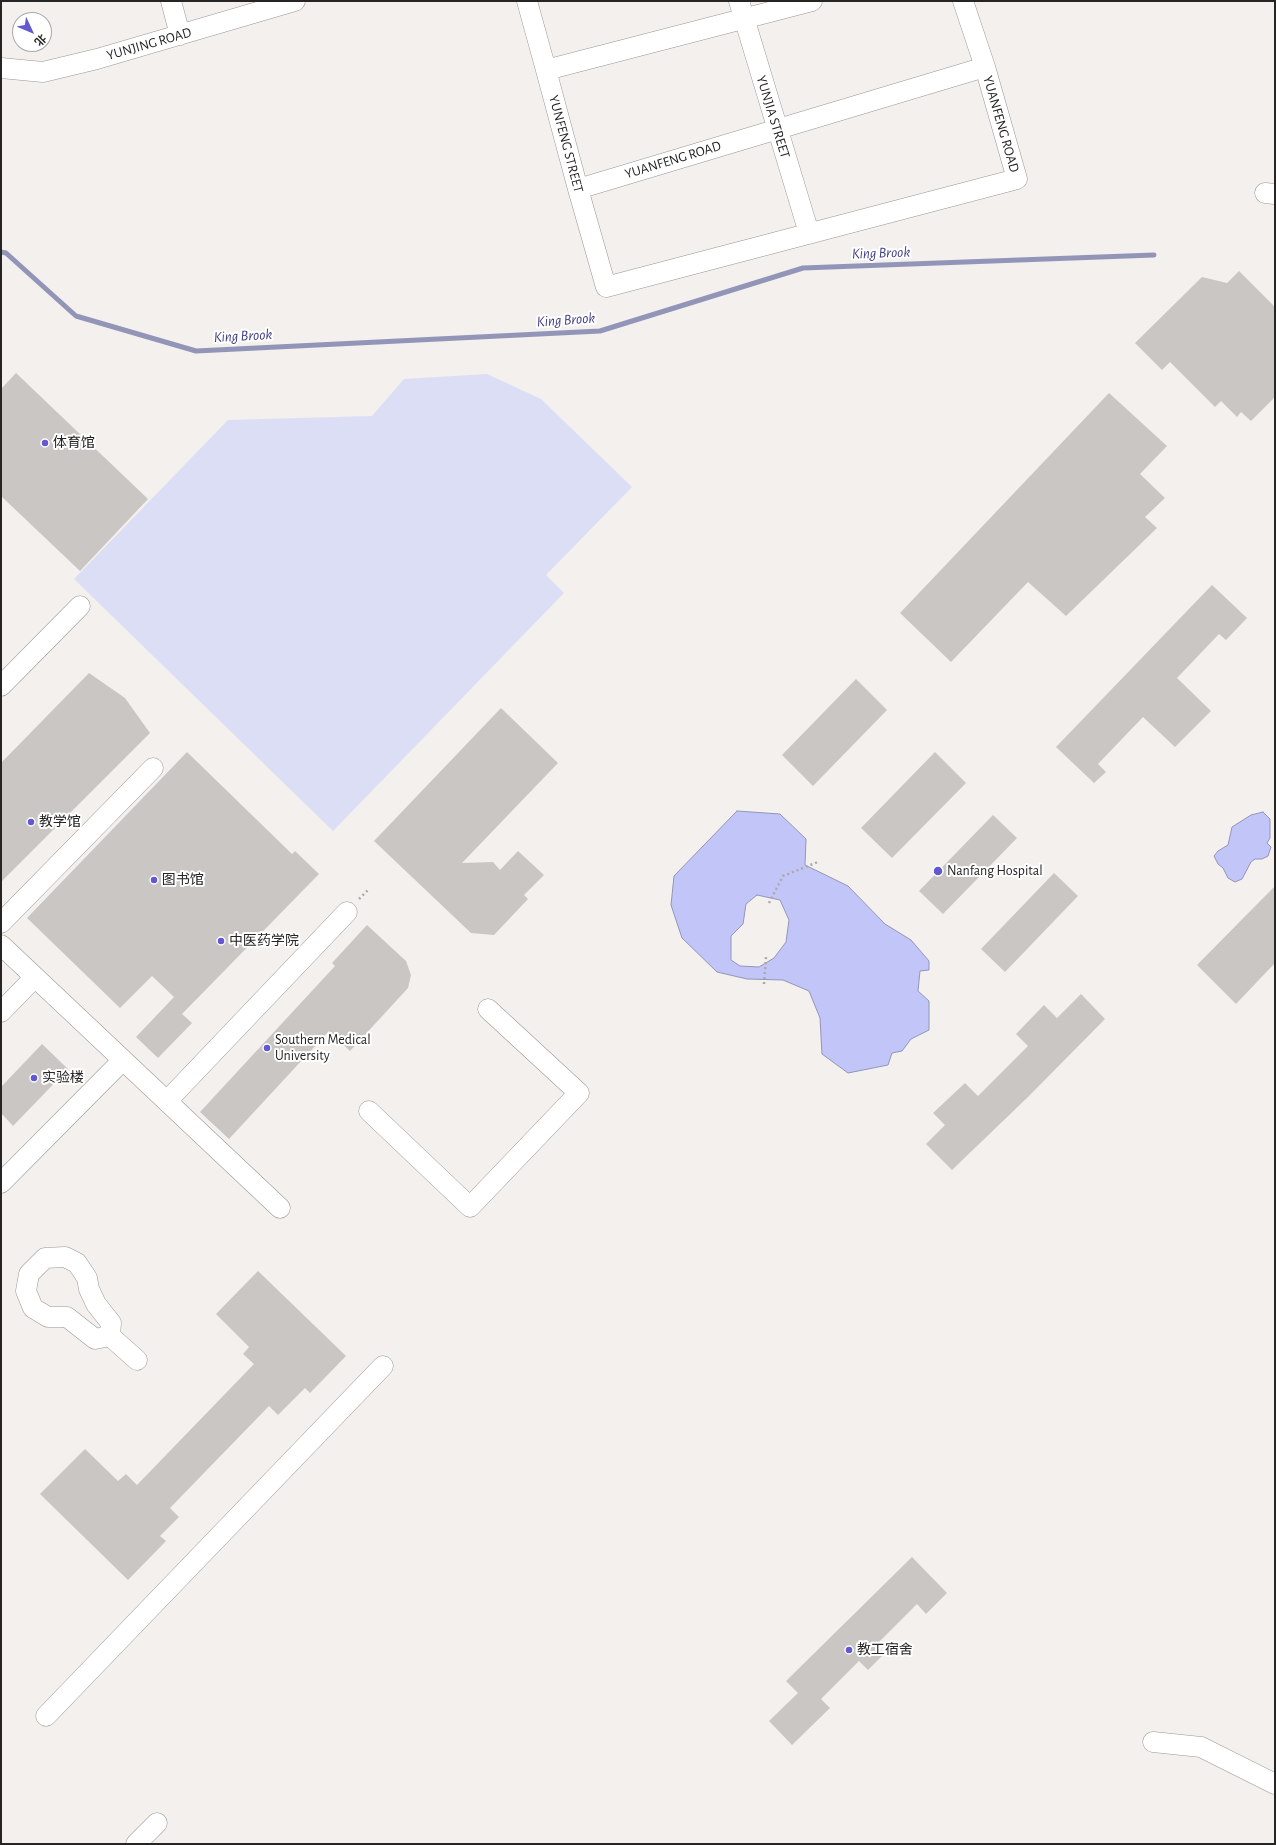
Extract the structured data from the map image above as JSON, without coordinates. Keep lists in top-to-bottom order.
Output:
{
  "streets": {
    "street": [
      "YUNJING ROAD",
      "YUNJIA STREET",
      "YUANFENG ROAD",
      "YUNFENG STREET"
    ]
  },
  "crossings": [
    ["YUNJIA STREET", "YUANFENG ROAD"],
    ["YUANFENG ROAD", "YUNFENG STREET"]
  ],
  "water": ["King Brook"],
  "places": [
    "体育馆",
    "教学馆",
    "Nanfang Hospital",
    "图书馆",
    "中医药学院",
    "Southern Medical University",
    "实验楼",
    "教工宿舍"
  ],
  "north": "bottom right"
}
